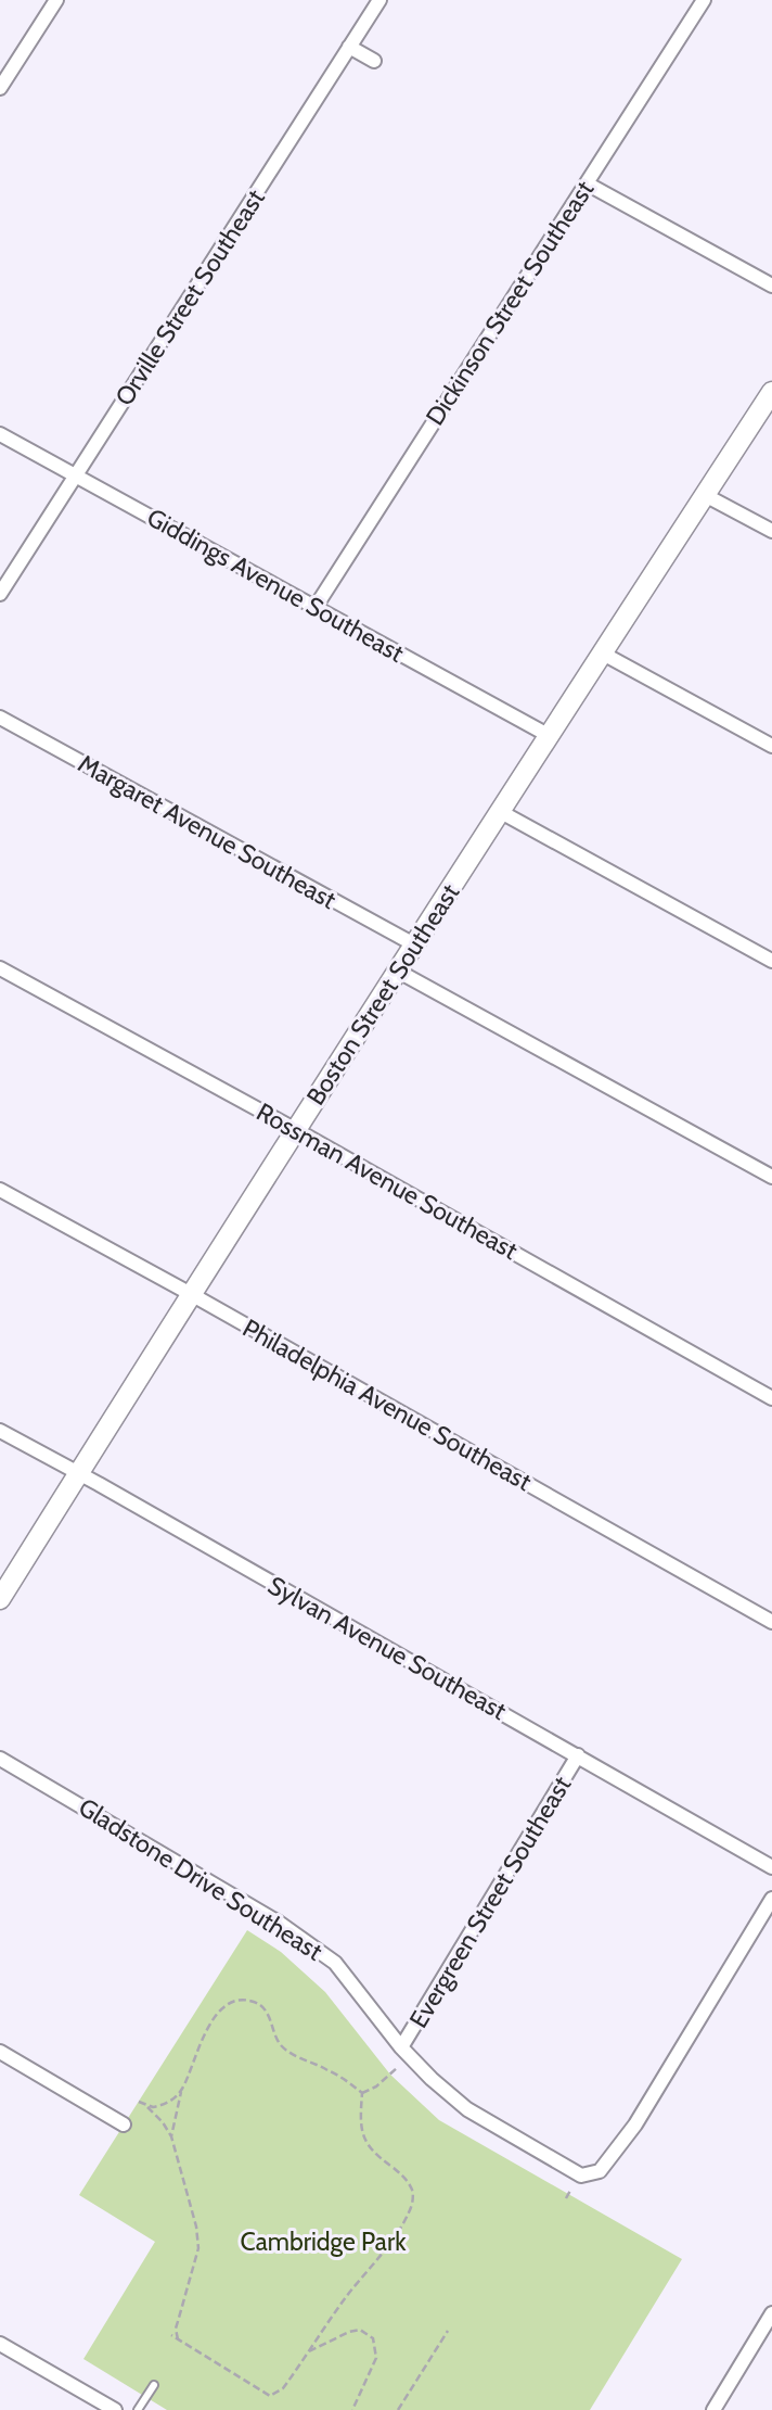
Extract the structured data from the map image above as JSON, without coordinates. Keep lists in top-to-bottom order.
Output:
{
  "streets": {
    "street": [
      "Orville Street Southeast",
      "Dickinson Street Southeast",
      "Giddings Avenue Southeast",
      "Margaret Avenue Southeast",
      "Boston Street Southeast",
      "Rossman Avenue Southeast",
      "Philadelphia Avenue Southeast",
      "Sylvan Avenue Southeast",
      "Gladstone Drive Southeast",
      "Evergreen Street Southeast"
    ]
  },
  "crossings": [
    ["Orville Street Southeast", "Giddings Avenue Southeast"],
    ["Dickinson Street Southeast", "Giddings Avenue Southeast"],
    ["Giddings Avenue Southeast", "Boston Street Southeast"],
    ["Margaret Avenue Southeast", "Boston Street Southeast"],
    ["Boston Street Southeast", "Rossman Avenue Southeast"],
    ["Boston Street Southeast", "Philadelphia Avenue Southeast"],
    ["Boston Street Southeast", "Sylvan Avenue Southeast"],
    ["Sylvan Avenue Southeast", "Evergreen Street Southeast"],
    ["Gladstone Drive Southeast", "Evergreen Street Southeast"]
  ],
  "parks": ["Cambridge Park"]
}
